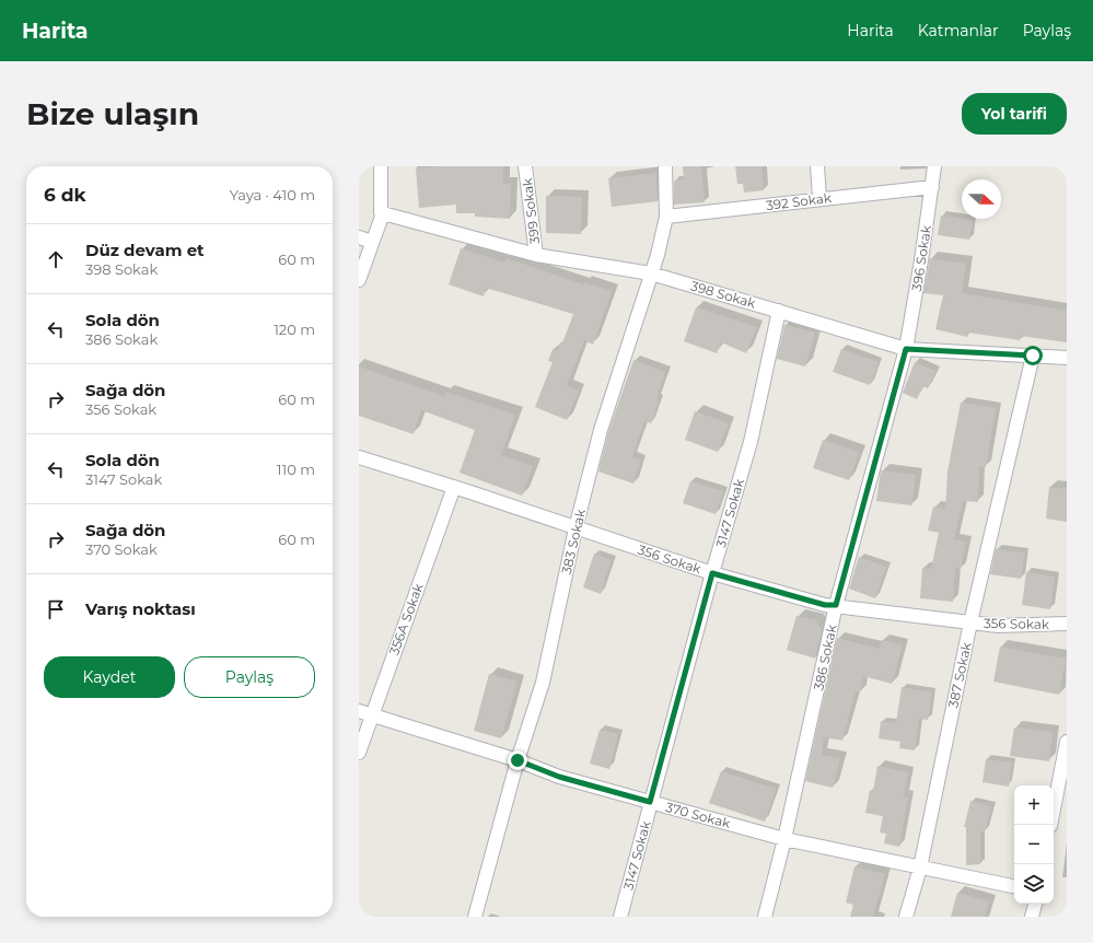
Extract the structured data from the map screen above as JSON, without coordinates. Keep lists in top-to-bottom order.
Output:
{
  "streets": {
    "street": [
      "392 Sokak",
      "399 Sokak",
      "396 Sokak",
      "398 Sokak",
      "3147 Sokak",
      "383 Sokak",
      "356 Sokak",
      "356A Sokak",
      "386 Sokak",
      "387 Sokak",
      "370 Sokak"
    ]
  },
  "crossings": [
    ["392 Sokak", "396 Sokak"],
    ["392 Sokak", "383 Sokak"],
    ["399 Sokak", "398 Sokak"],
    ["396 Sokak", "398 Sokak"],
    ["396 Sokak", "386 Sokak"],
    ["398 Sokak", "3147 Sokak"],
    ["398 Sokak", "383 Sokak"],
    ["398 Sokak", "386 Sokak"],
    ["398 Sokak", "387 Sokak"],
    ["3147 Sokak", "356 Sokak"],
    ["3147 Sokak", "370 Sokak"],
    ["383 Sokak", "356 Sokak"],
    ["383 Sokak", "370 Sokak"],
    ["356 Sokak", "356A Sokak"],
    ["356 Sokak", "386 Sokak"],
    ["356 Sokak", "387 Sokak"],
    ["356A Sokak", "370 Sokak"],
    ["386 Sokak", "370 Sokak"],
    ["387 Sokak", "370 Sokak"]
  ],
  "north": "right",
  "page": {
    "header": "Harita",
    "nav": ["Harita", "Katmanlar", "Paylaş"],
    "buttons": [
      "Yol tarifi",
      ["Kaydet", "Paylaş"]
    ],
    "title": "Bize ulaşın",
    "heading": ["6 dk", "Yaya · 410 m"],
    "list": [
      ["Düz devam et", "398 Sokak", "60 m"],
      ["Sola dön", "386 Sokak", "120 m"],
      ["Sağa dön", "356 Sokak", "60 m"],
      ["Sola dön", "3147 Sokak", "110 m"],
      ["Sağa dön", "370 Sokak", "60 m"],
      "Varış noktası"
    ],
    "map_buttons": ["+", "−"]
  }
}
